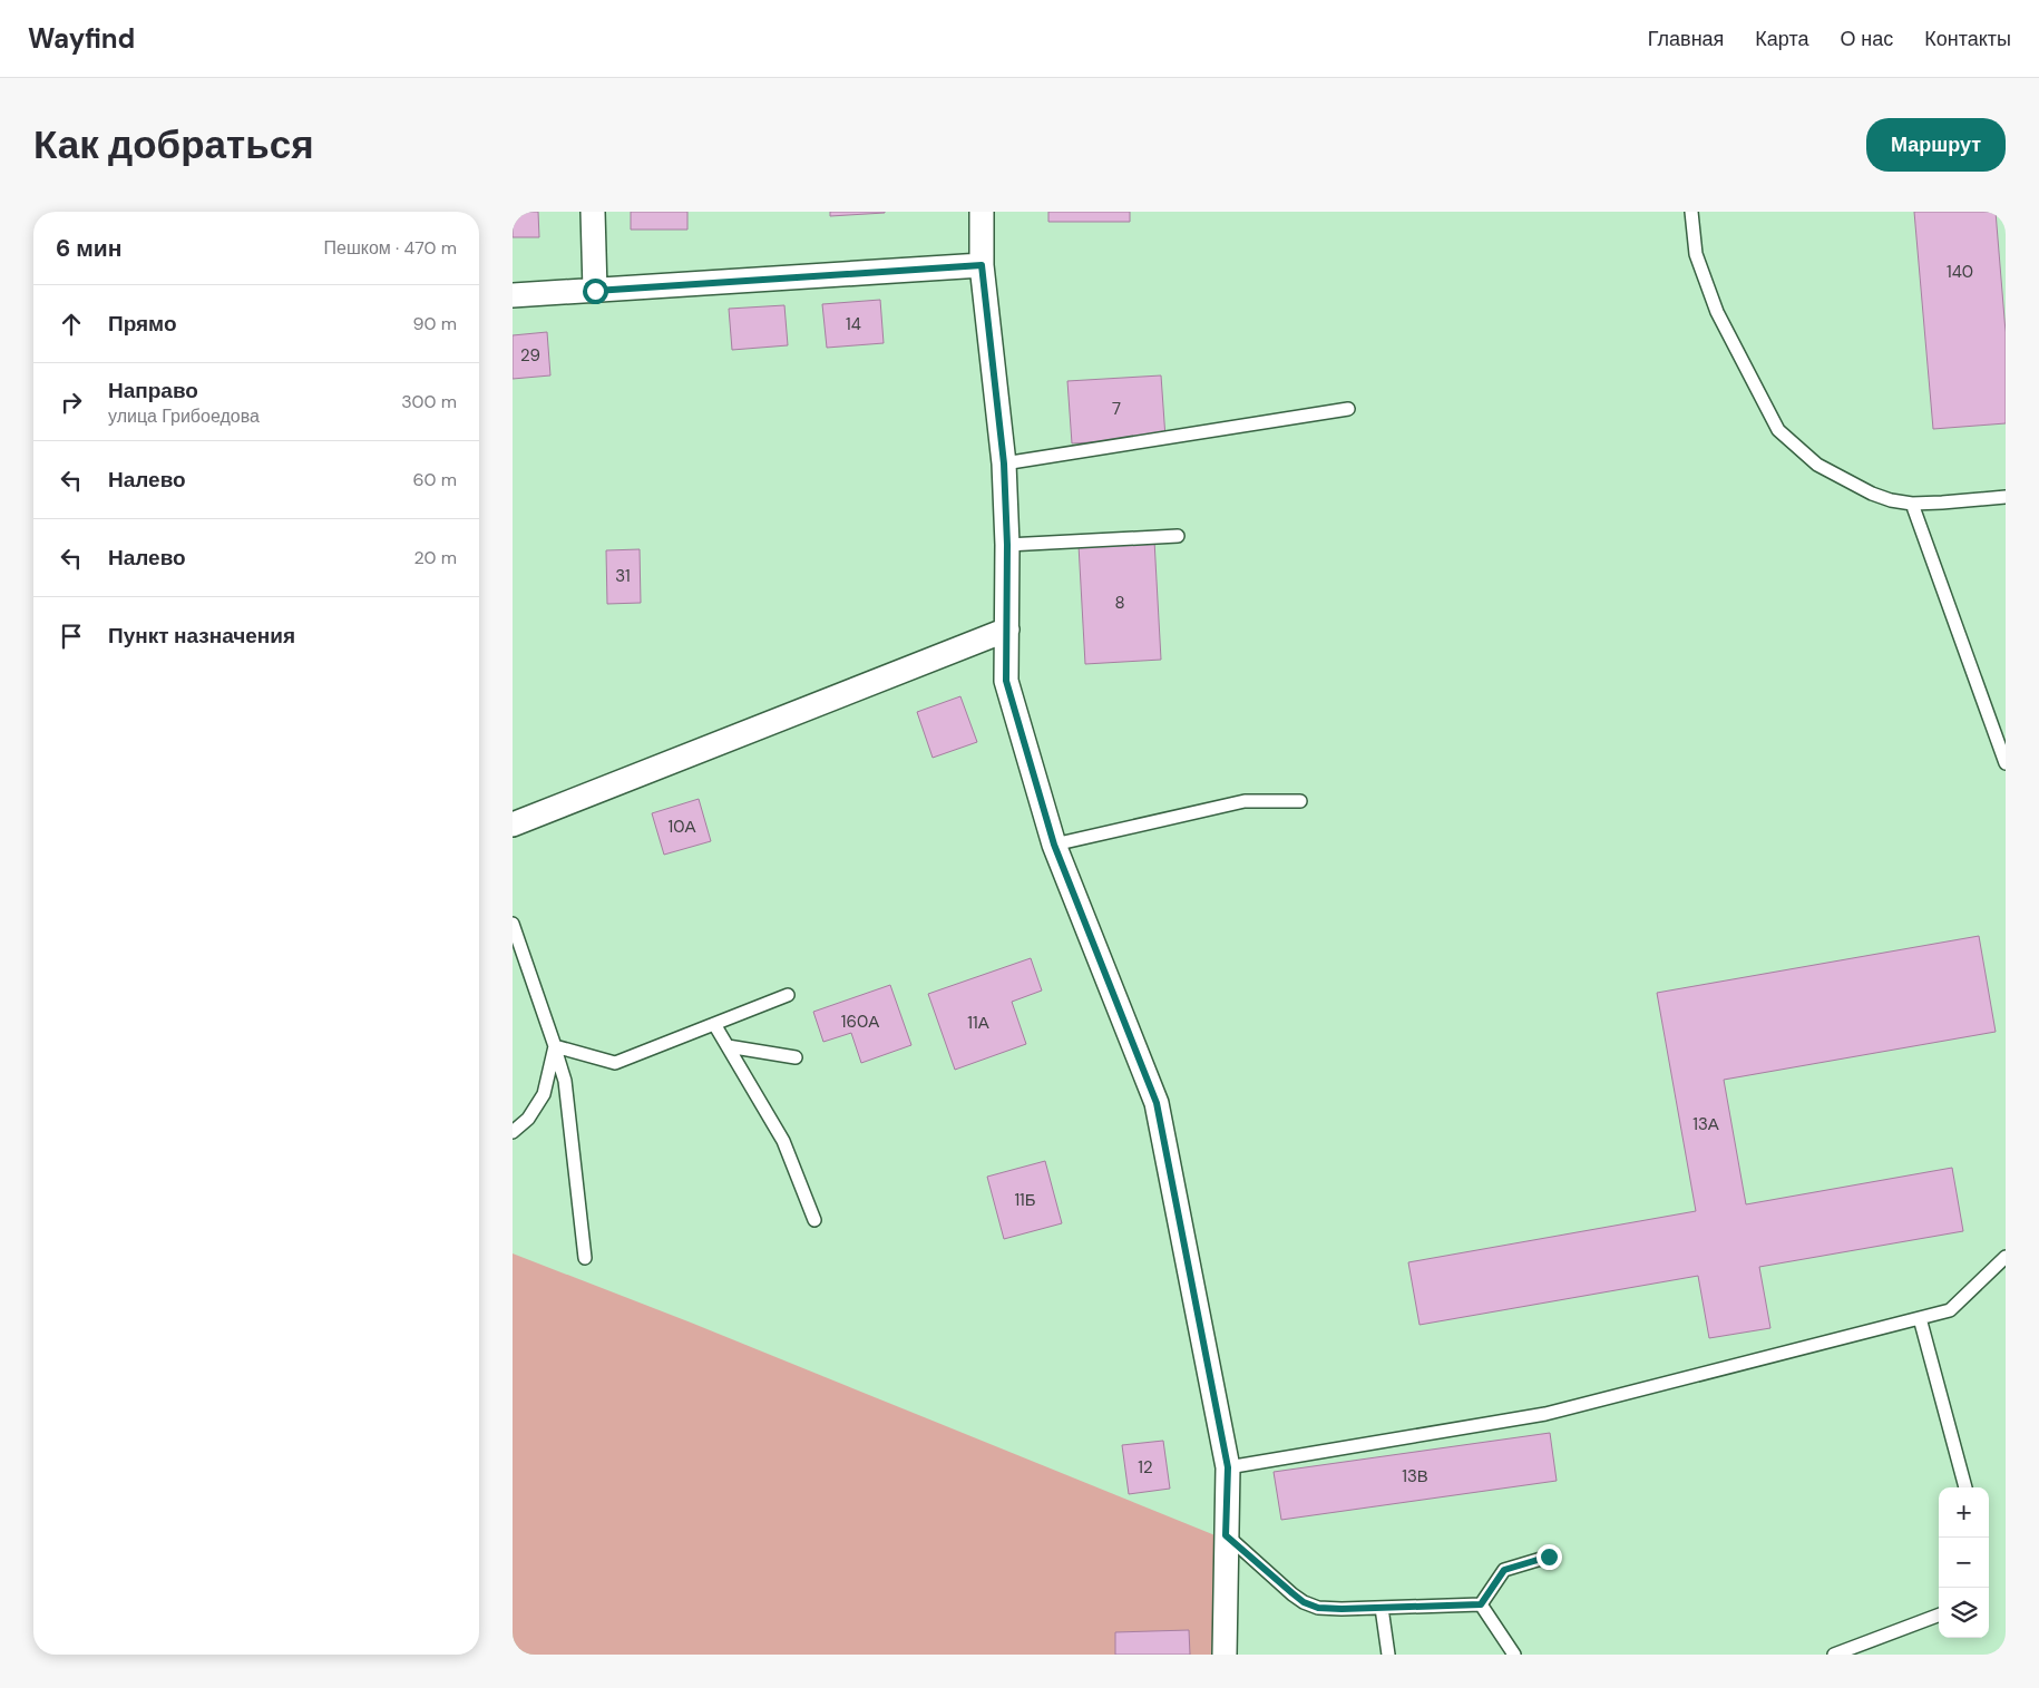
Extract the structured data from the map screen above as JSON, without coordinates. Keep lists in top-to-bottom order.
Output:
{
  "house_numbers": [
    "140",
    "14",
    "29",
    "7",
    "31",
    "8",
    "10А",
    "160А",
    "11А",
    "13А",
    "11Б",
    "12",
    "13В"
  ],
  "page": {
    "header": "Wayfind",
    "nav": [
      "Главная",
      "Карта",
      "О нас",
      "Контакты"
    ],
    "buttons": "Маршрут",
    "title": "Как добраться",
    "heading": ["6 мин", "Пешком · 470 m"],
    "list": [
      ["Прямо", "90 m"],
      ["Направо", "улица Грибоедова", "300 m"],
      ["Налево", "60 m"],
      ["Налево", "20 m"],
      "Пункт назначения"
    ],
    "map_buttons": ["+", "−"]
  }
}
